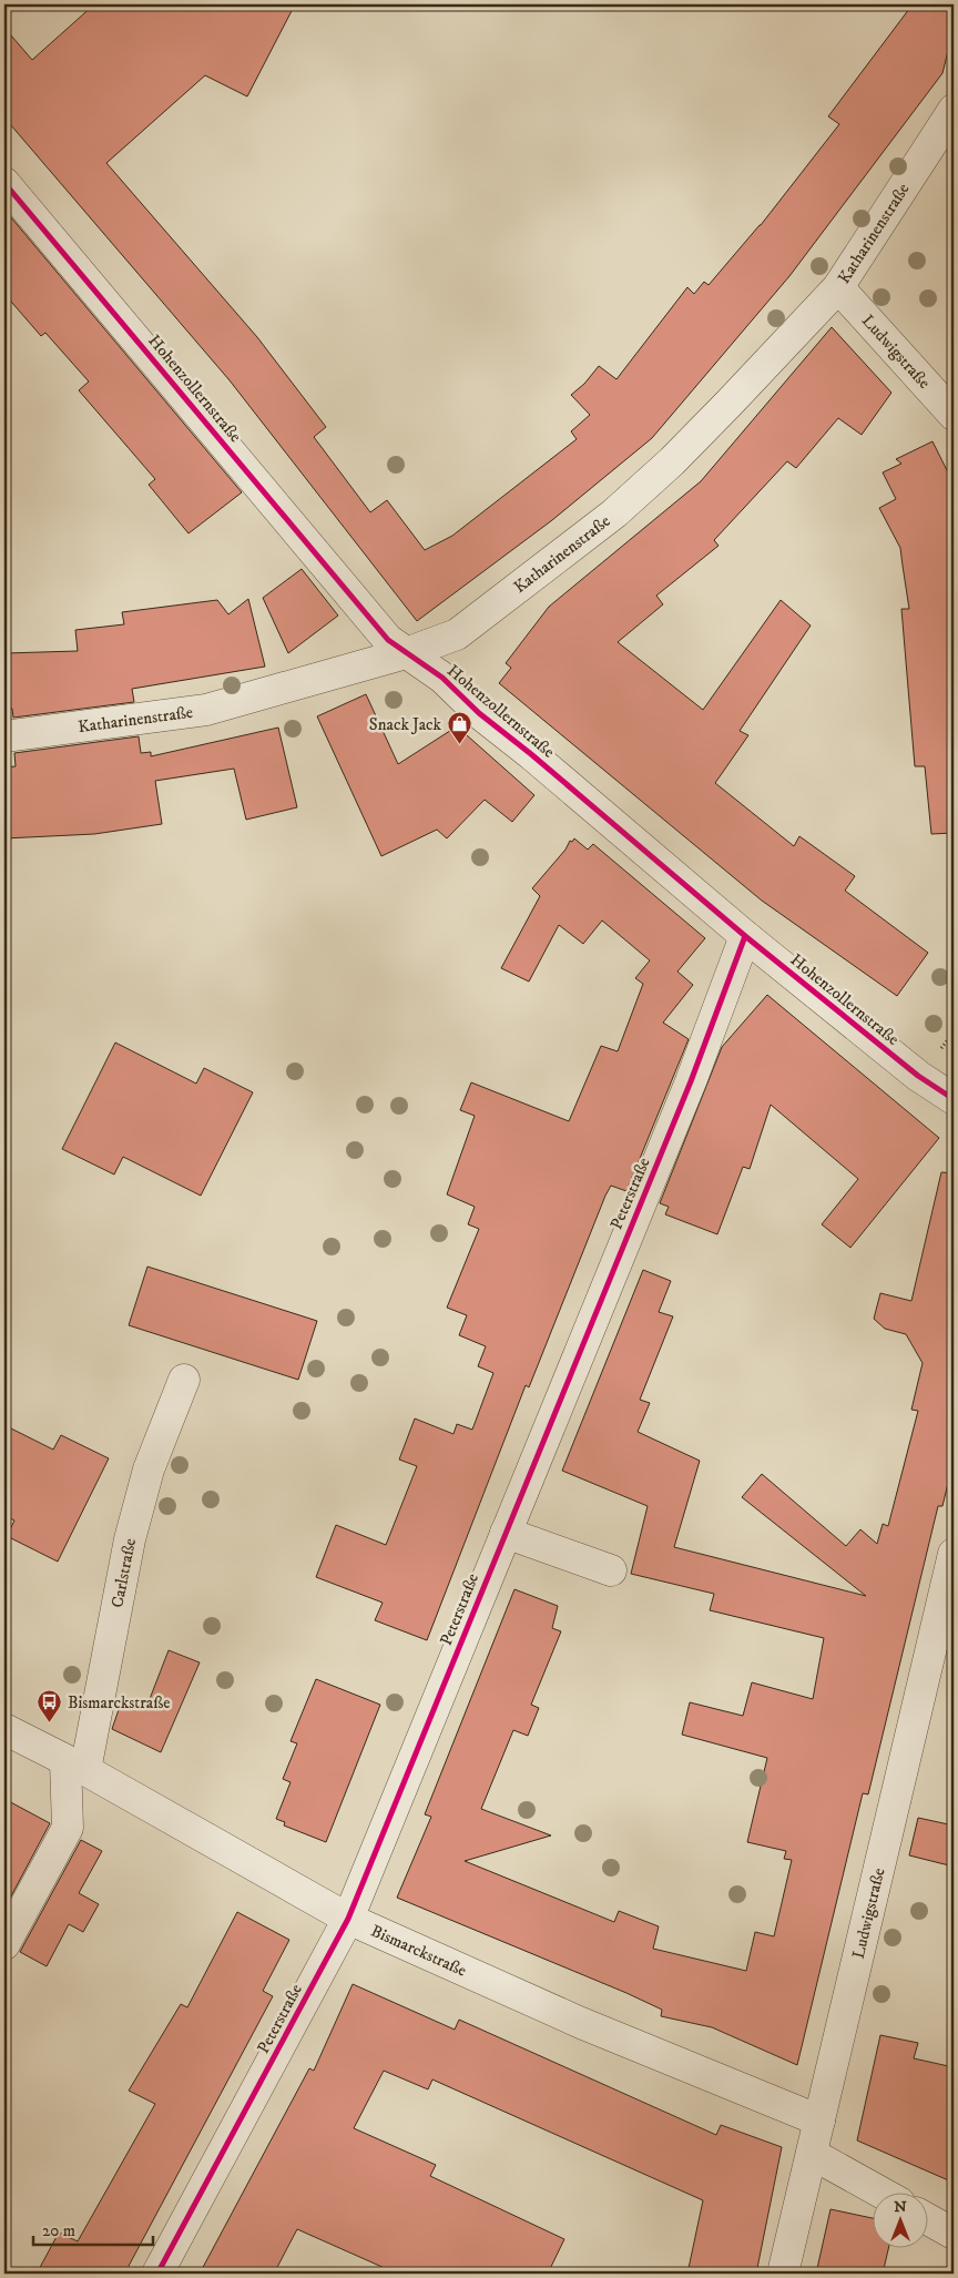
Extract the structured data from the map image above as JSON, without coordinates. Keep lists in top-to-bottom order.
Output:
{
  "streets": {
    "street": [
      "Katharinenstraße",
      "Ludwigstraße",
      "Hohenzollernstraße",
      "Peterstraße",
      "Carlstraße",
      "Bismarckstraße"
    ]
  },
  "crossings": [
    ["Katharinenstraße", "Ludwigstraße"],
    ["Katharinenstraße", "Hohenzollernstraße"],
    ["Ludwigstraße", "Bismarckstraße"],
    ["Hohenzollernstraße", "Peterstraße"],
    ["Peterstraße", "Bismarckstraße"],
    ["Carlstraße", "Bismarckstraße"]
  ],
  "places": {
    "shop": ["Snack Jack"],
    "bus stop": ["Bismarckstraße"]
  },
  "scale_bar": "20 m",
  "north": "top"
}
